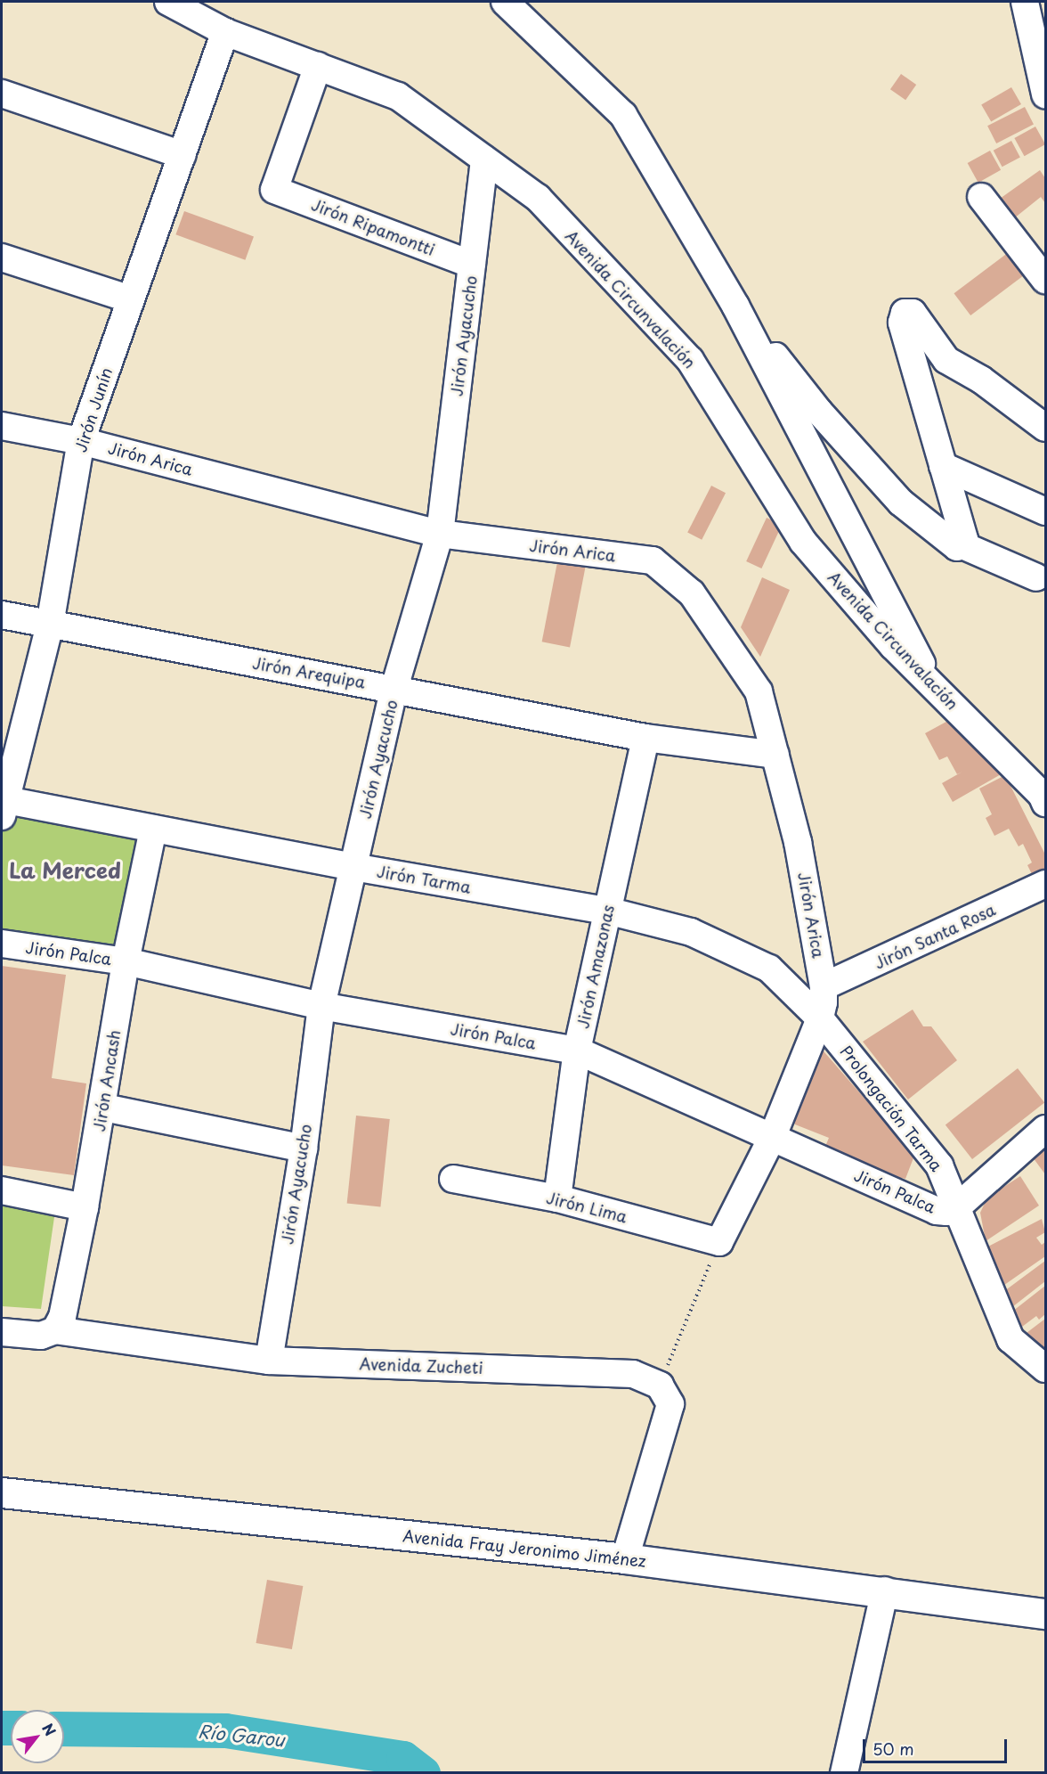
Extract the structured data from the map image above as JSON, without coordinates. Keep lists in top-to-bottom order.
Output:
{
  "streets": {
    "highway": ["Avenida Fray Jeronimo Jiménez"],
    "street": [
      "Jirón Ripamontti",
      "Avenida Circunvalación",
      "Jirón Ayacucho",
      "Jirón Junín",
      "Jirón Arica",
      "Jirón Arequipa",
      "Jirón Tarma",
      "Jirón Santa Rosa",
      "Jirón Palca",
      "Jirón Amazonas",
      "Jirón Ancash",
      "Prolongación Tarma",
      "Jirón Lima",
      "Avenida Zucheti"
    ]
  },
  "crossings": [
    ["Jirón Ripamontti", "Avenida Circunvalación"],
    ["Jirón Ripamontti", "Jirón Ayacucho"],
    ["Avenida Circunvalación", "Jirón Ayacucho"],
    ["Avenida Circunvalación", "Jirón Junín"],
    ["Jirón Ayacucho", "Jirón Arica"],
    ["Jirón Ayacucho", "Jirón Arequipa"],
    ["Jirón Ayacucho", "Jirón Tarma"],
    ["Jirón Ayacucho", "Jirón Palca"],
    ["Jirón Ayacucho", "Avenida Zucheti"],
    ["Jirón Junín", "Jirón Arica"],
    ["Jirón Junín", "Jirón Arequipa"],
    ["Jirón Junín", "Jirón Tarma"],
    ["Jirón Arica", "Jirón Arequipa"],
    ["Jirón Arica", "Jirón Tarma"],
    ["Jirón Arica", "Jirón Santa Rosa"],
    ["Jirón Arica", "Jirón Palca"],
    ["Jirón Arica", "Prolongación Tarma"],
    ["Jirón Arica", "Jirón Lima"],
    ["Jirón Arequipa", "Jirón Amazonas"],
    ["Jirón Tarma", "Jirón Amazonas"],
    ["Jirón Tarma", "Jirón Ancash"],
    ["Jirón Tarma", "Prolongación Tarma"],
    ["Jirón Palca", "Jirón Amazonas"],
    ["Jirón Palca", "Jirón Ancash"],
    ["Jirón Palca", "Prolongación Tarma"],
    ["Jirón Amazonas", "Jirón Lima"],
    ["Jirón Ancash", "Avenida Zucheti"]
  ],
  "districts": ["La Merced"],
  "water": ["Río Garou"],
  "scale_bar": "50 m",
  "north": "top right"
}
